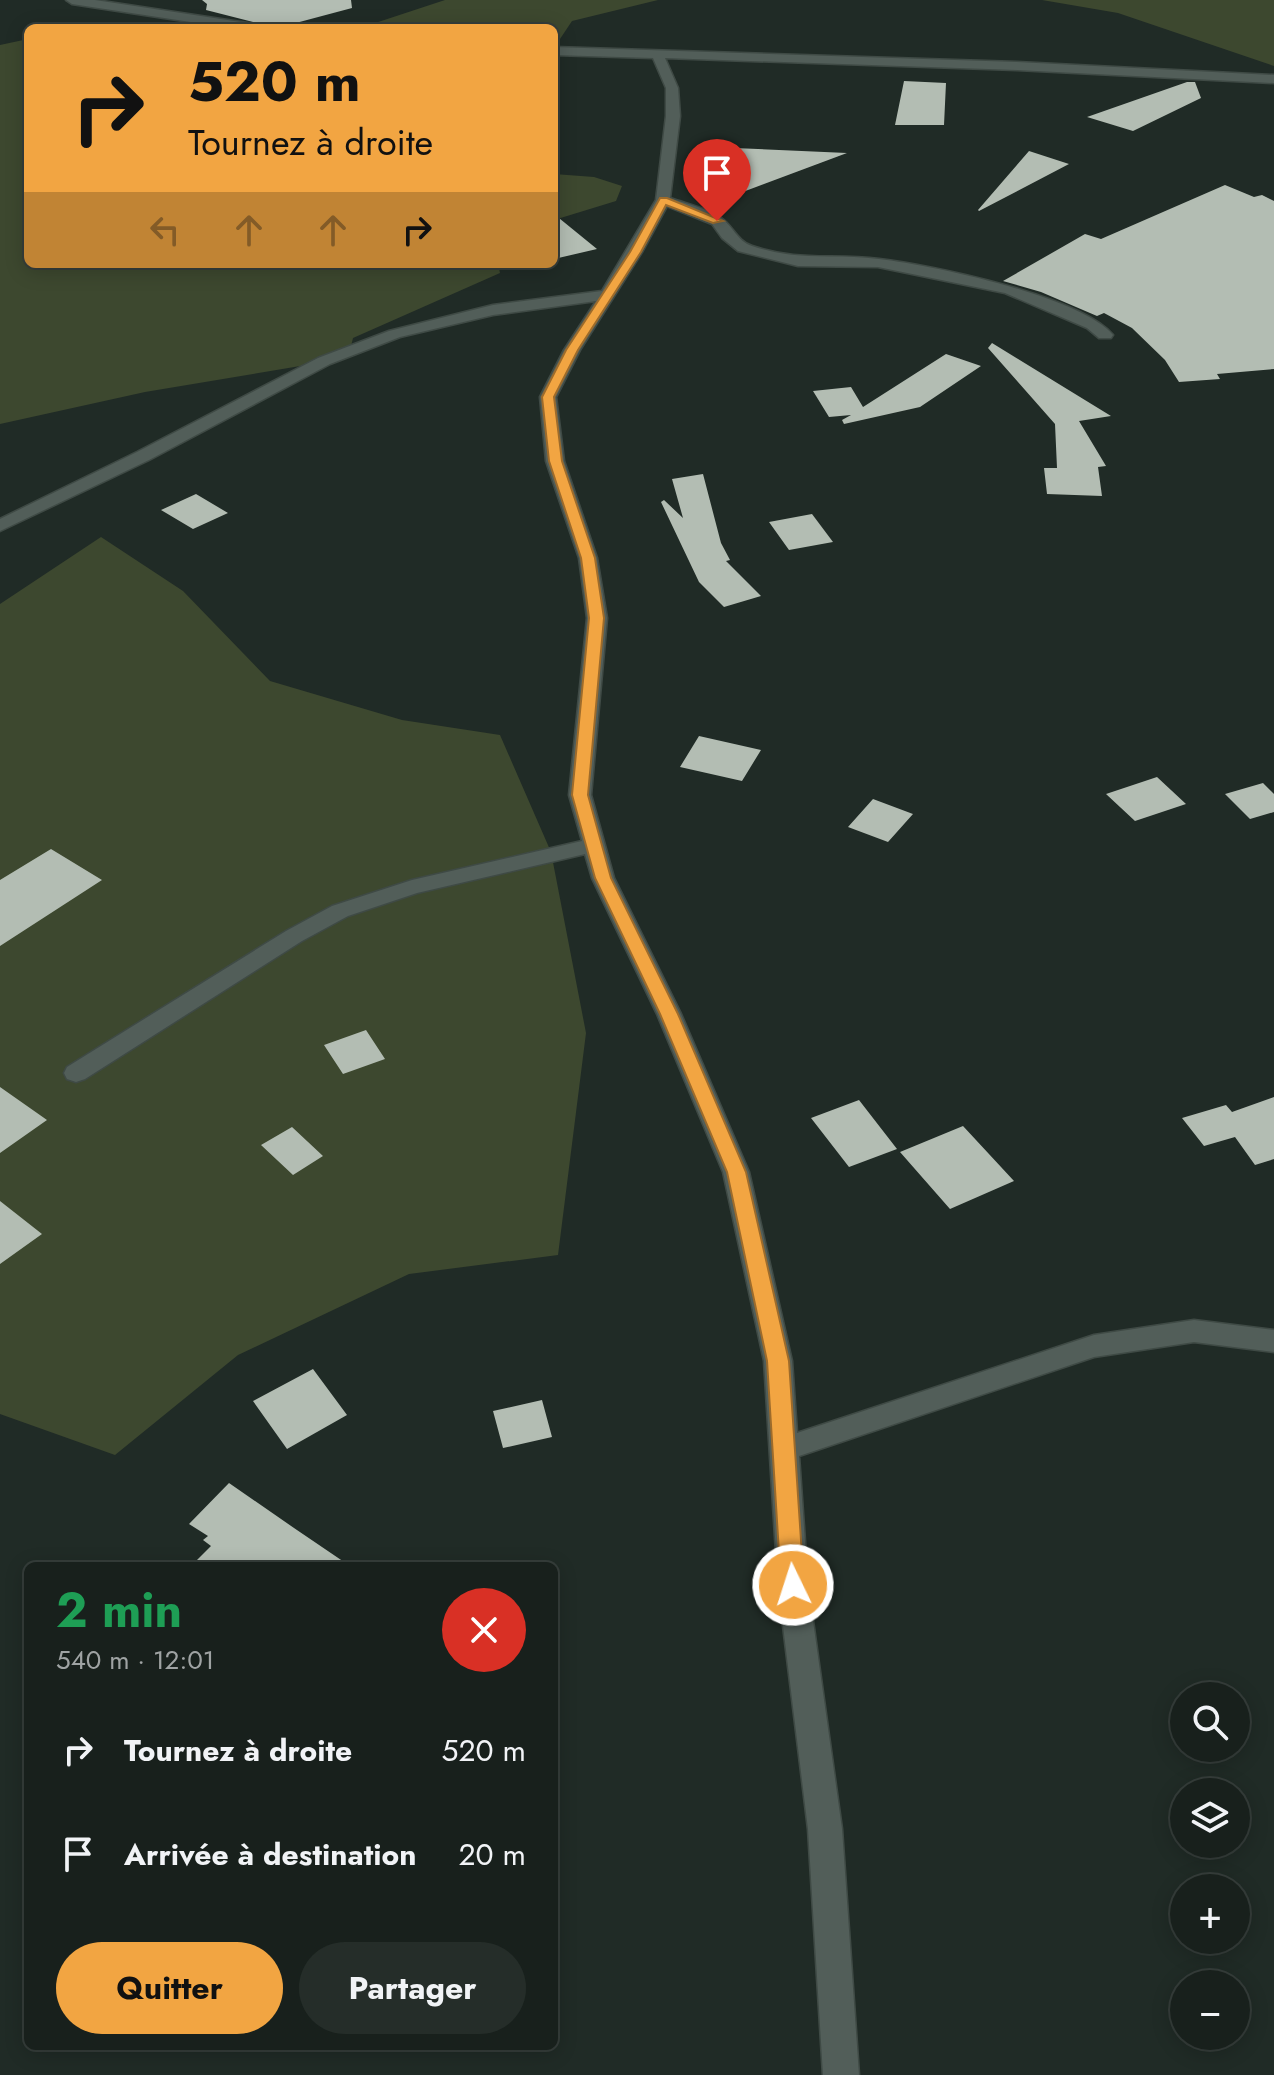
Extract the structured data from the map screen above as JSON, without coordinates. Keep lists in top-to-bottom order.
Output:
{
  "page": {
    "turn": ["520 m", "Tournez à droite"],
    "heading": ["2 min", "540 m · 12:01"],
    "map_buttons": ["+", "−"],
    "list": [
      {
        "name": "Tournez à droite",
        "value": "520 m"
      },
      {
        "name": "Arrivée à destination",
        "value": "20 m"
      }
    ],
    "buttons": ["Quitter", "Partager"]
  }
}
